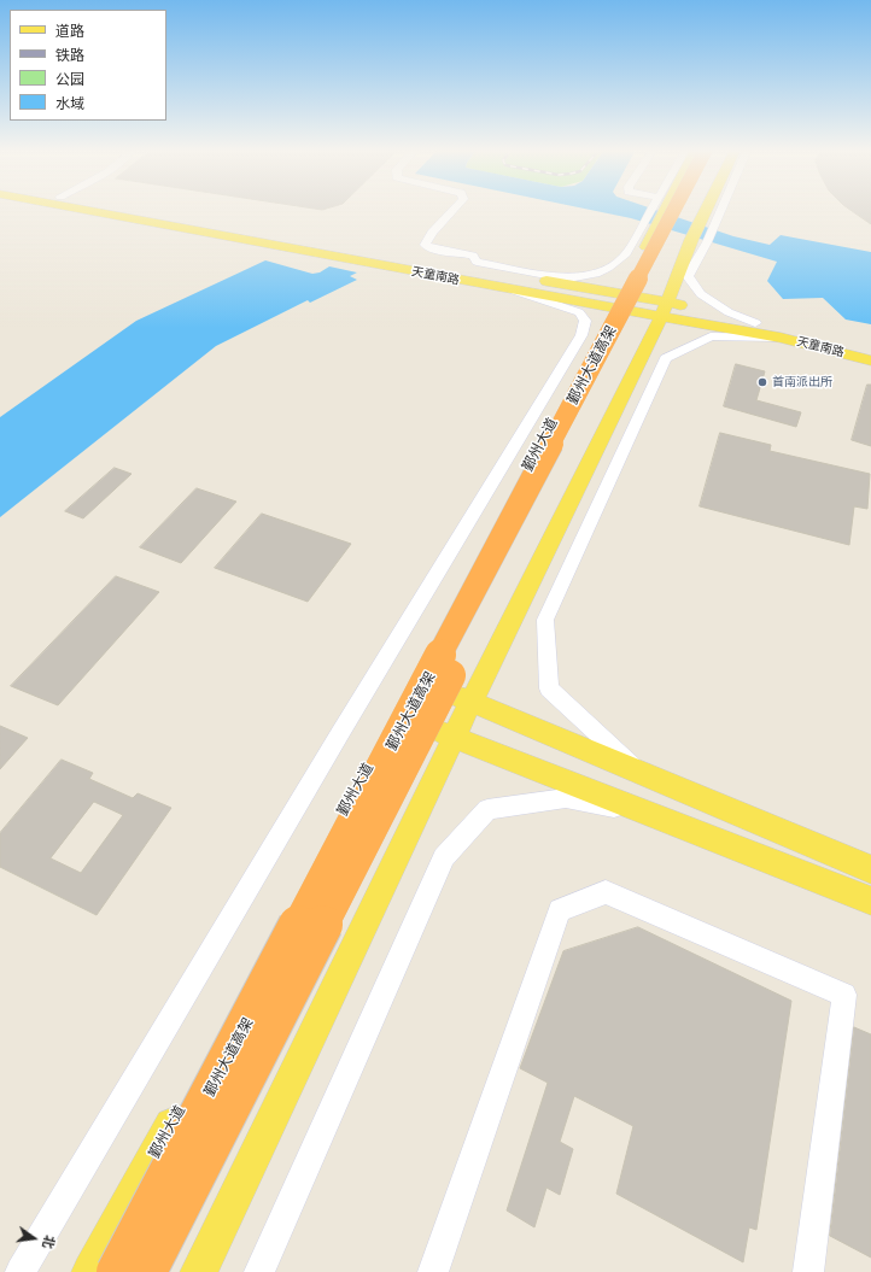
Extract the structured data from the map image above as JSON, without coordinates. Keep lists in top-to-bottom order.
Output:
{
  "streets": {
    "highway": ["鄞州大道高架"],
    "main road": ["天童南路", "鄞州大道"]
  },
  "crossings": [
    ["天童南路", "鄞州大道"]
  ],
  "places": ["首南派出所"],
  "legend": [
    "道路",
    "铁路",
    "公园",
    "水域"
  ],
  "north": "right"
}
